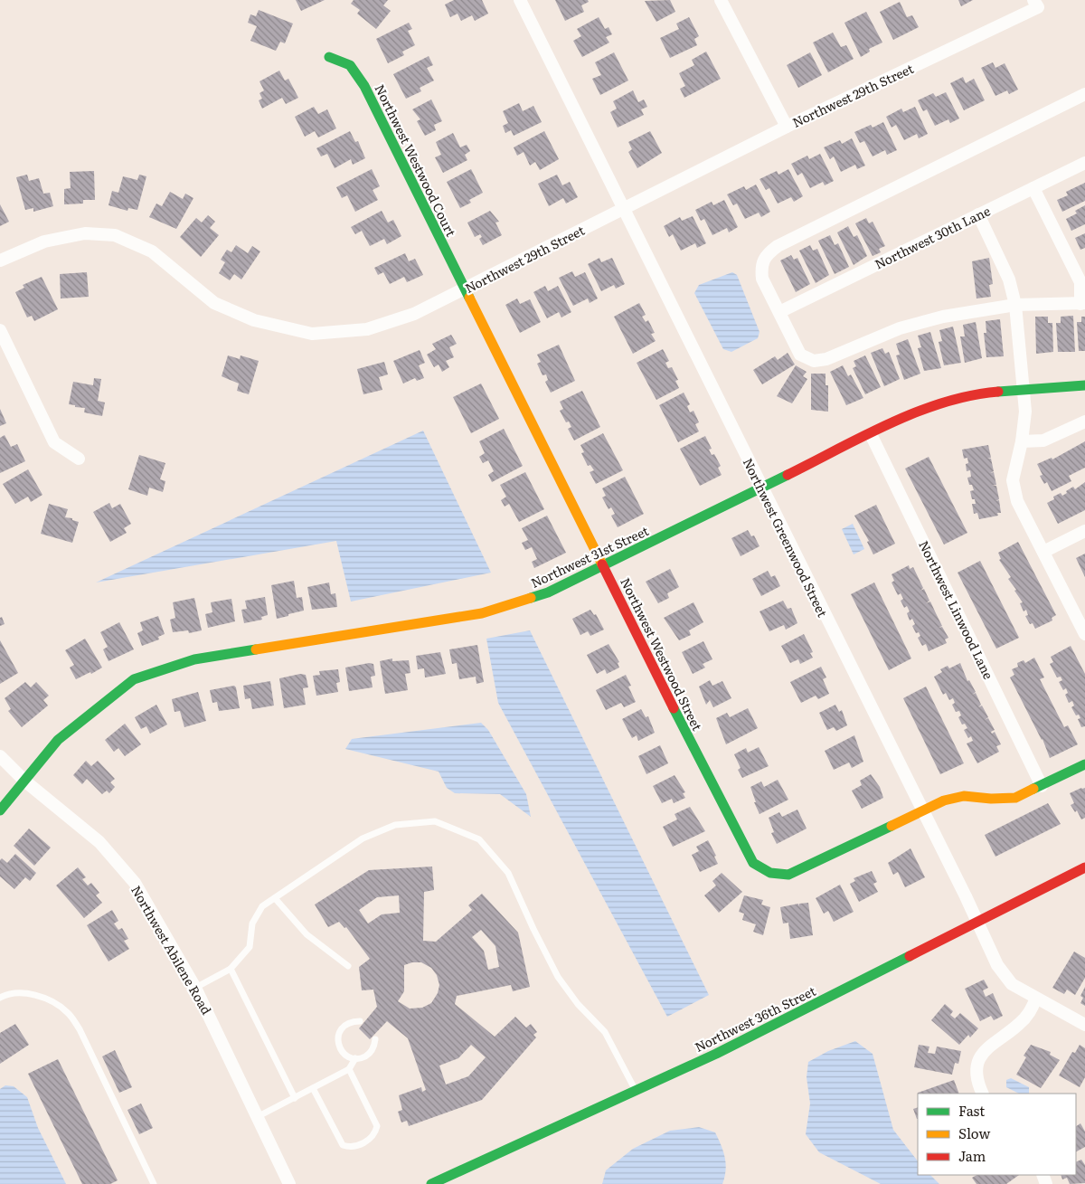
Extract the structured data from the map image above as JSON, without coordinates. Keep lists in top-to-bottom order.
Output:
{
  "streets": {
    "street": [
      "Northwest 29th Street",
      "Northwest Westwood Court",
      "Northwest 30th Lane",
      "Northwest Greenwood Street",
      "Northwest 31st Street",
      "Northwest Linwood Lane",
      "Northwest Westwood Street",
      "Northwest Abilene Road",
      "Northwest 36th Street"
    ]
  },
  "crossings": [
    ["Northwest 29th Street", "Northwest Westwood Court"],
    ["Northwest 29th Street", "Northwest Greenwood Street"],
    ["Northwest 29th Street", "Northwest Westwood Street"],
    ["Northwest Westwood Court", "Northwest Westwood Street"],
    ["Northwest Greenwood Street", "Northwest 31st Street"],
    ["Northwest Greenwood Street", "Northwest Westwood Street"],
    ["Northwest Greenwood Street", "Northwest 36th Street"],
    ["Northwest 31st Street", "Northwest Linwood Lane"],
    ["Northwest 31st Street", "Northwest Westwood Street"],
    ["Northwest 31st Street", "Northwest Abilene Road"],
    ["Northwest Linwood Lane", "Northwest Westwood Street"]
  ],
  "legend": ["Fast", "Slow", "Jam"]
}
